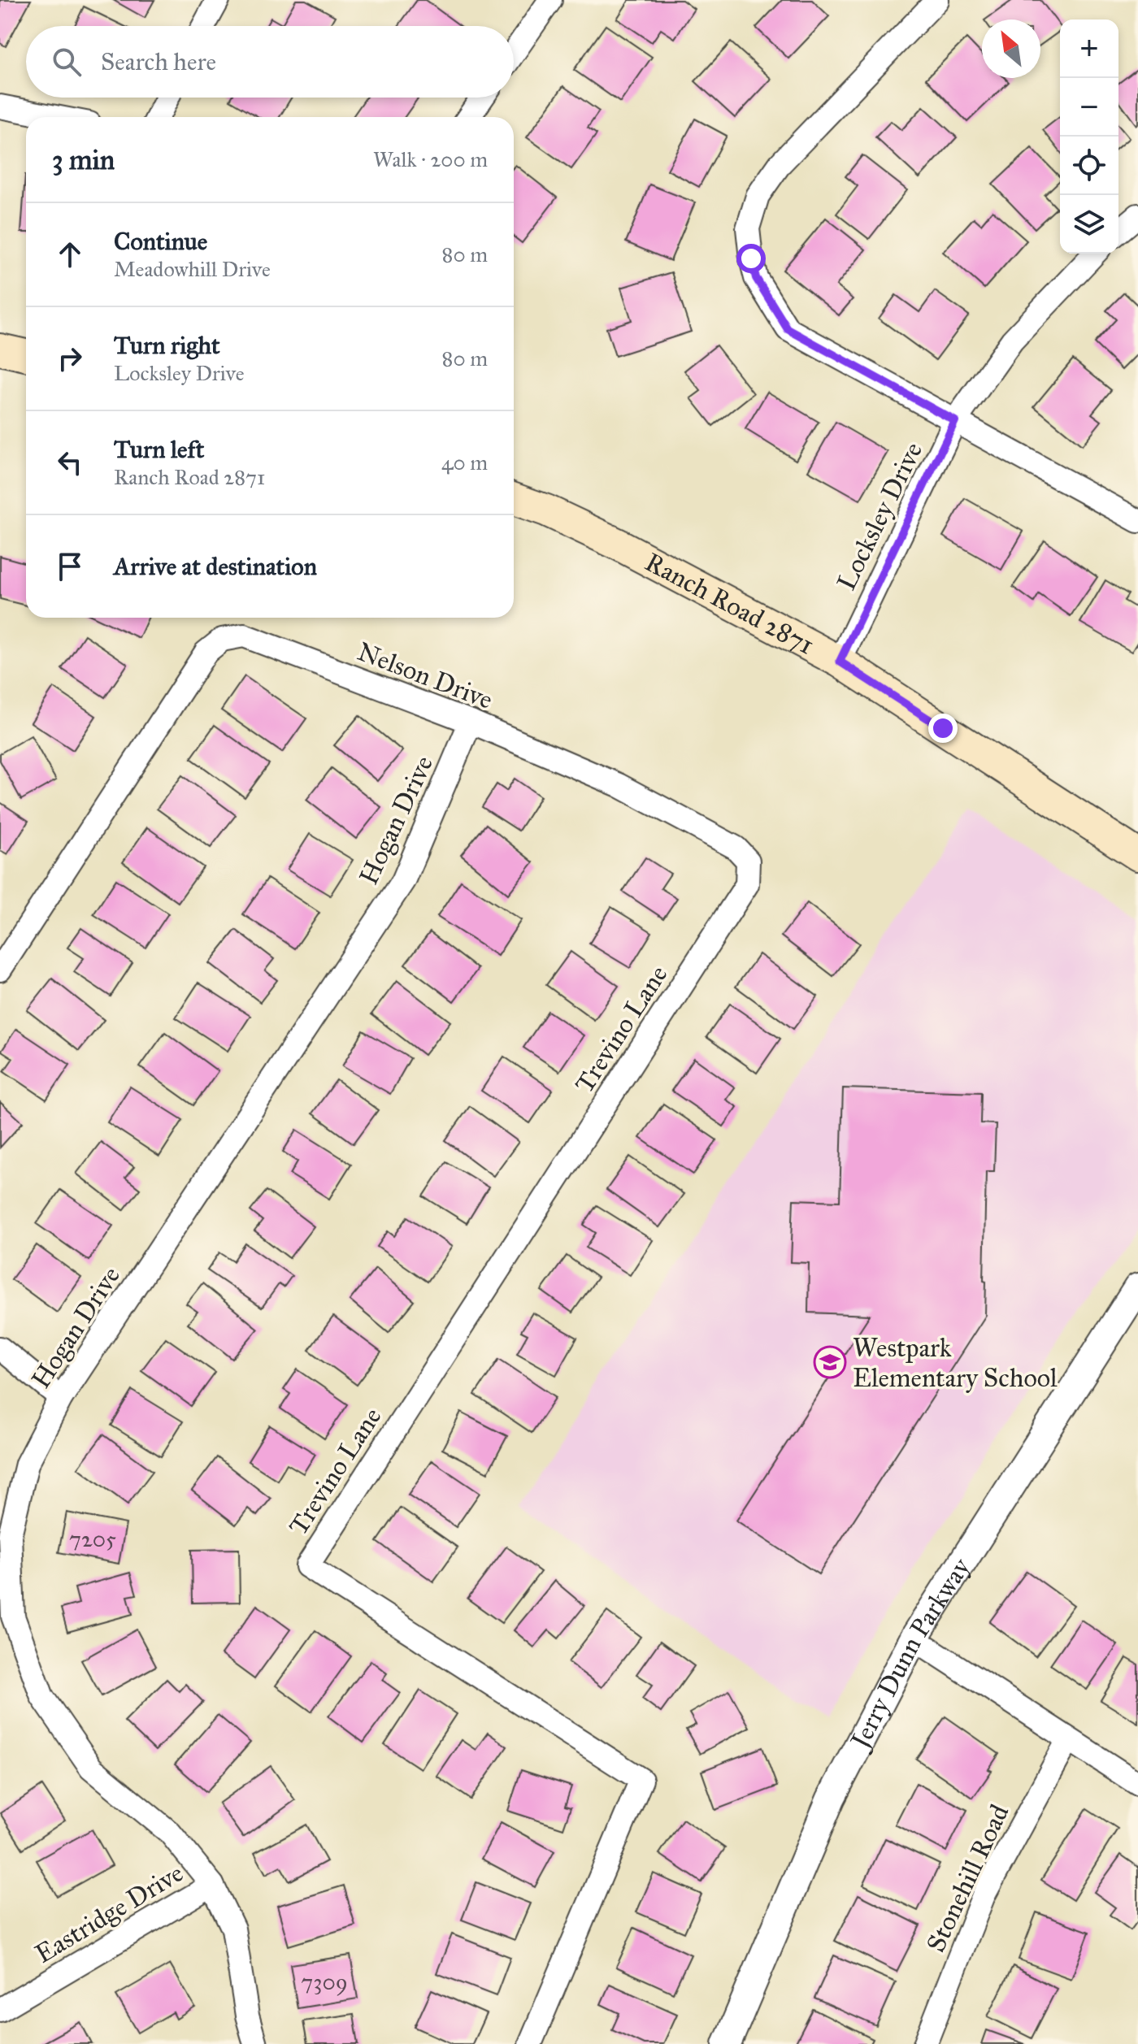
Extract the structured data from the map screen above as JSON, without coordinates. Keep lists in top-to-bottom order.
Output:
{
  "streets": {
    "main road": ["Ranch Road 2871"],
    "street": [
      "Locksley Drive",
      "Nelson Drive",
      "Hogan Drive",
      "Trevino Lane",
      "Jerry Dunn Parkway",
      "Stonehill Road",
      "Eastridge Drive"
    ]
  },
  "crossings": [
    ["Locksley Drive", "Ranch Road 2871"],
    ["Nelson Drive", "Hogan Drive"],
    ["Nelson Drive", "Trevino Lane"],
    ["Hogan Drive", "Eastridge Drive"]
  ],
  "places": {
    "school or university": ["Westpark Elementary School"]
  },
  "house_numbers": ["7205", "7309"],
  "north": "top left",
  "page": {
    "map_buttons": ["+", "−"],
    "search": "Search here",
    "heading": ["3 min", "Walk · 200 m"],
    "list": [
      ["Continue", "Meadowhill Drive", "80 m"],
      ["Turn right", "Locksley Drive", "80 m"],
      ["Turn left", "Ranch Road 2871", "40 m"],
      "Arrive at destination"
    ]
  }
}
